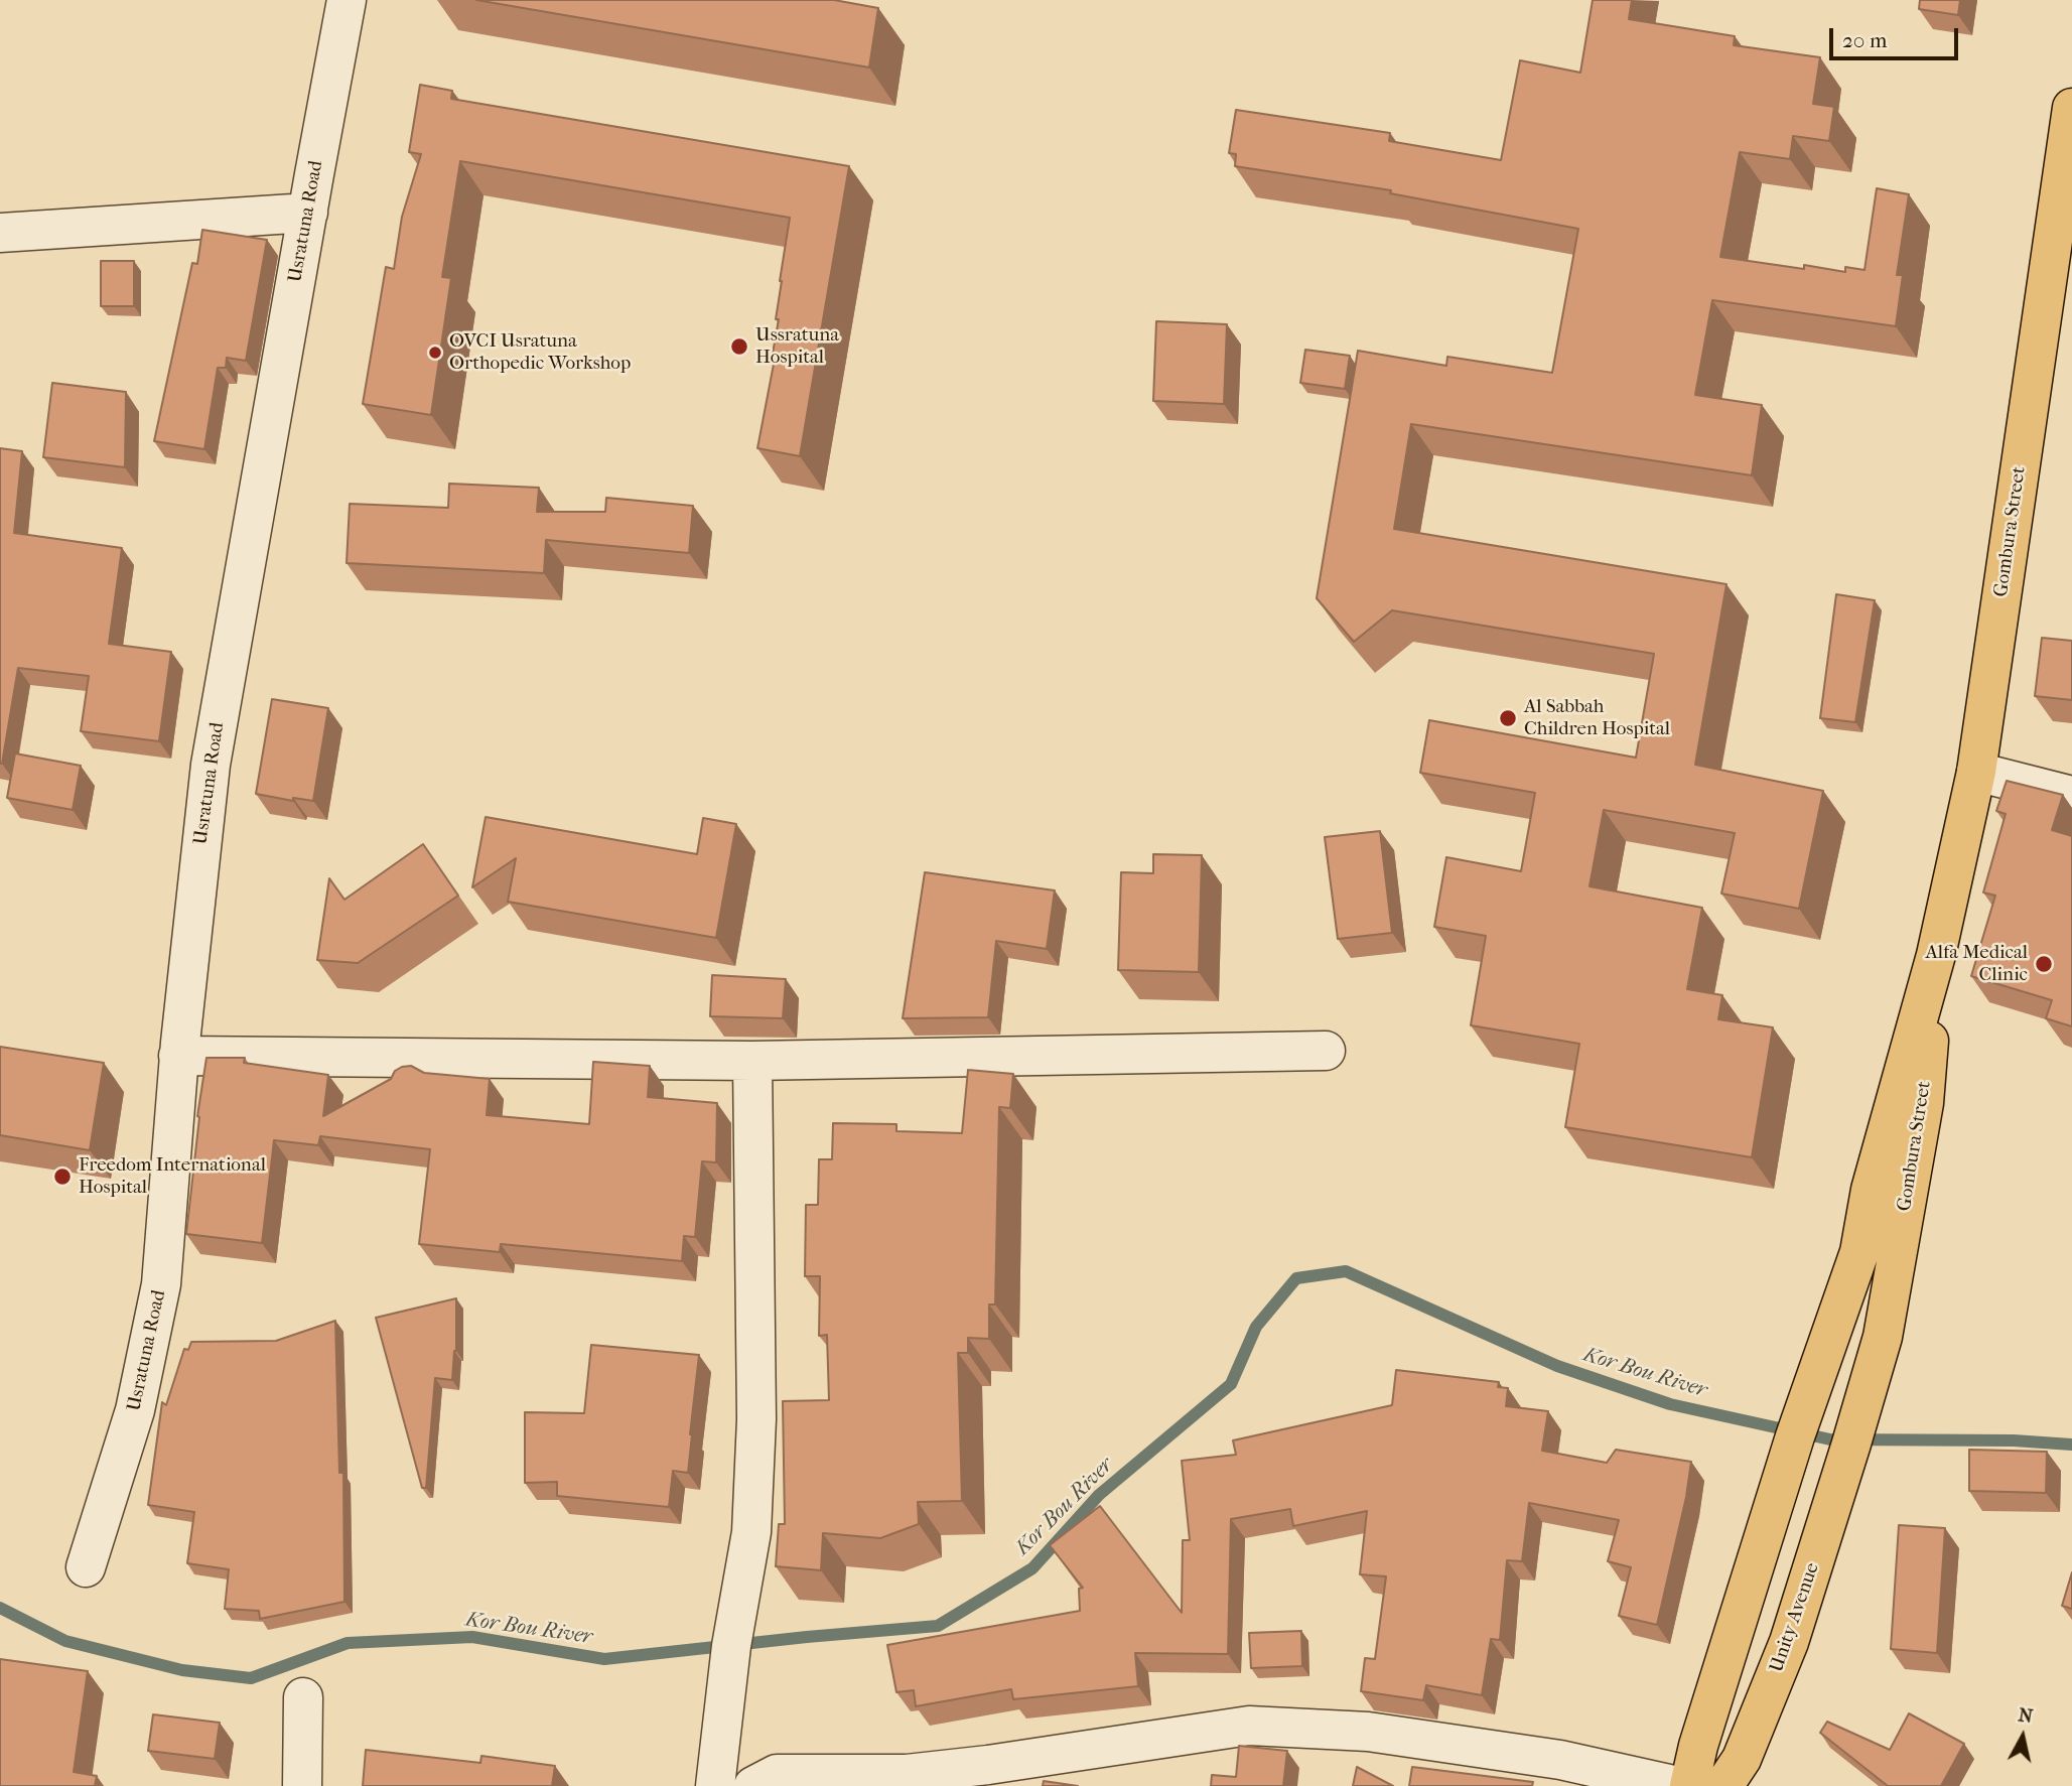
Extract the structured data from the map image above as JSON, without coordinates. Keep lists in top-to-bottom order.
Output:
{
  "streets": {
    "main road": ["Gombura Street", "Unity Avenue"],
    "street": ["Usratuna Road"]
  },
  "crossings": [
    ["Gombura Street", "Unity Avenue"]
  ],
  "water": ["Kor Bou River"],
  "places": [
    "Ussratuna Hospital",
    "OVCI Usratuna Orthopedic Workshop",
    "Al Sabbah Children Hospital",
    "Alfa Medical Clinic",
    "Freedom International Hospital"
  ],
  "scale_bar": "20 m",
  "north": "top"
}
